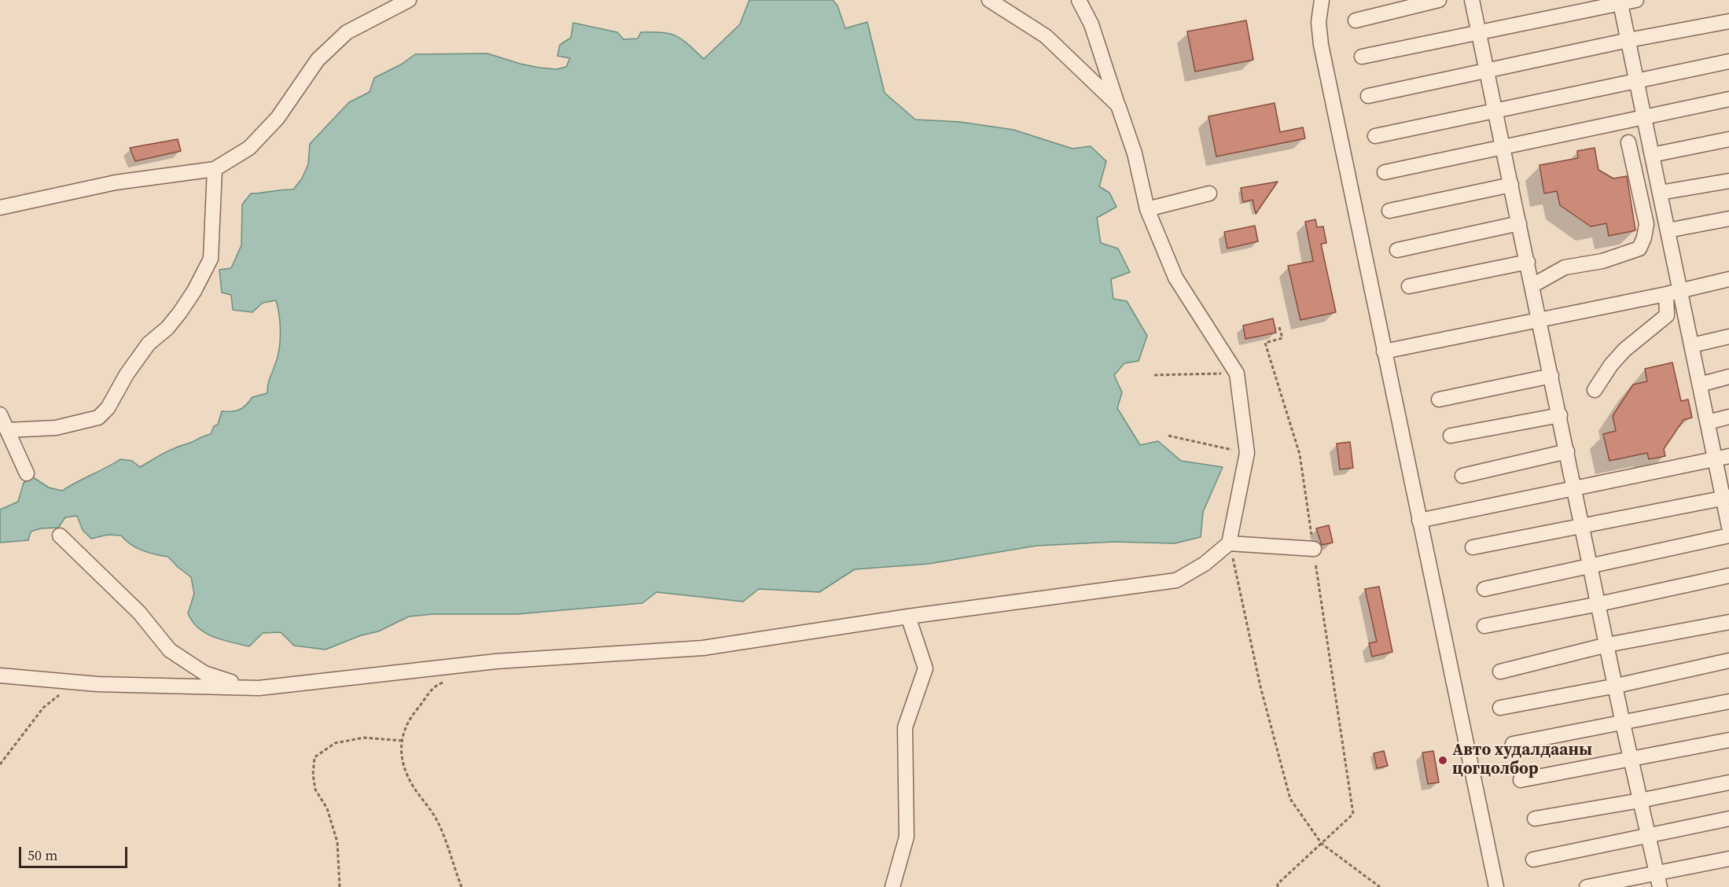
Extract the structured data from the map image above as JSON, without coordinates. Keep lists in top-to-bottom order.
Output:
{
  "places": ["Авто худалдааны цогцолбор"],
  "scale_bar": "50 m"
}
